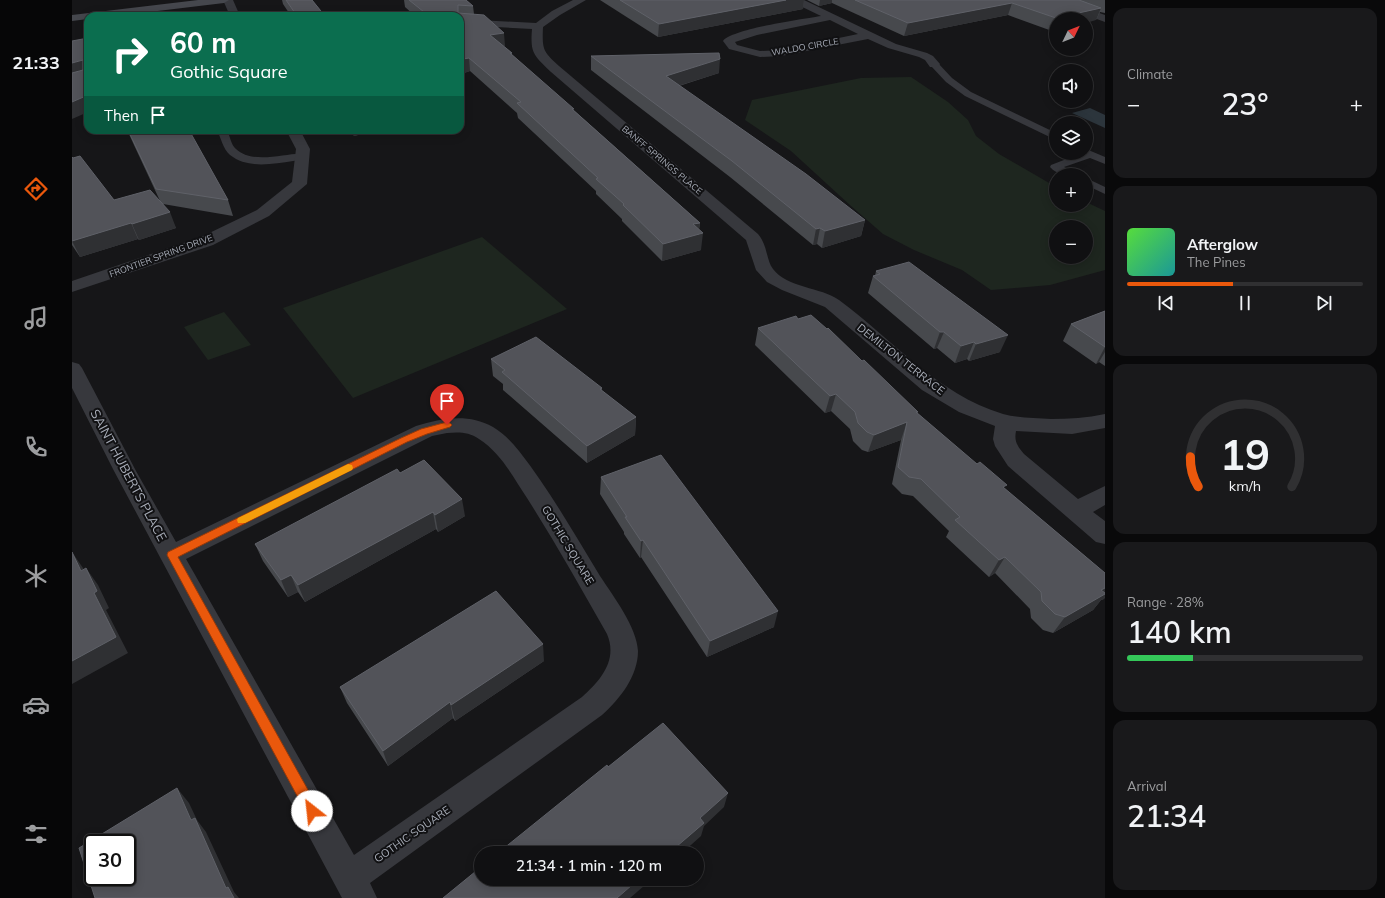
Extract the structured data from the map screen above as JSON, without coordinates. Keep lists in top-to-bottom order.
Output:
{
  "streets": {
    "street": [
      "WALDO CIRCLE",
      "BANFF SPRINGS PLACE",
      "FRONTIER SPRING DRIVE",
      "DEMILTON TERRACE",
      "SAINT HUBERTS PLACE",
      "GOTHIC SQUARE"
    ]
  },
  "crossings": [
    ["BANFF SPRINGS PLACE", "DEMILTON TERRACE"],
    ["SAINT HUBERTS PLACE", "GOTHIC SQUARE"]
  ],
  "north": "top right",
  "page": {
    "tabs": "21:33",
    "tile": [
      "Climate",
      ["Range · 28%", "140 km"],
      ["Arrival", "21:34"]
    ],
    "map_buttons": ["+", "−"],
    "turn": ["60 m", "Gothic Square"],
    "heat": ["−", "23°", "+"],
    "then": "Then",
    "song": ["Afterglow", "The Pines"],
    "limit": "30",
    "trip": "21:34 · 1 min · 120 m",
    "gauge": ["19", "km/h"]
  }
}
